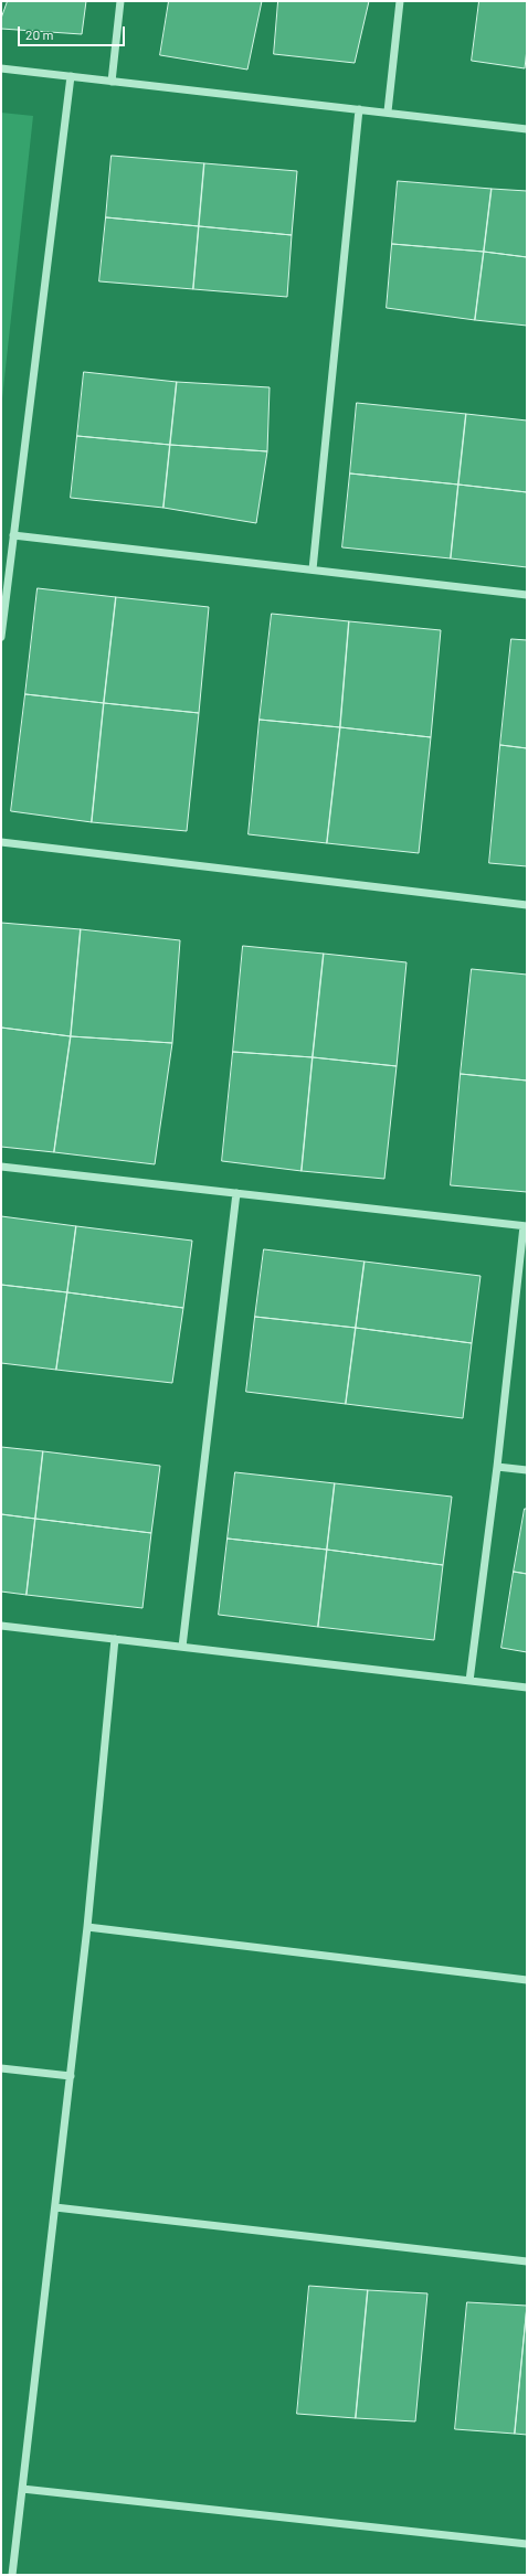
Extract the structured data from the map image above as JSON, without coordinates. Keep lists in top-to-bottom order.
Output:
{
  "scale_bar": "20 m"
}
